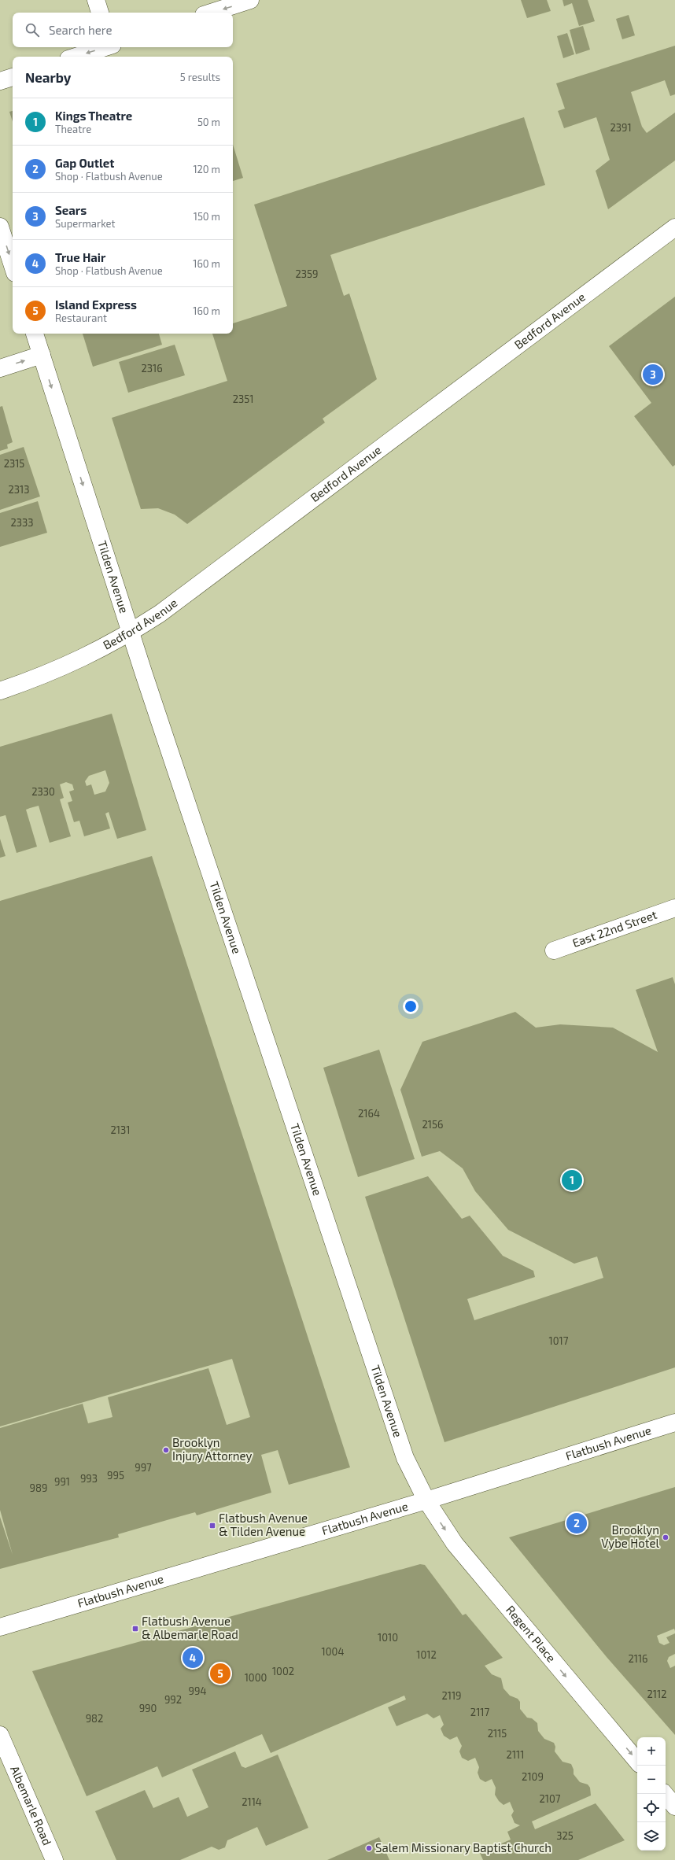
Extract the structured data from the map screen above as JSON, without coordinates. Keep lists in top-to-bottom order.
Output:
{
  "streets": {
    "street": [
      "Bedford Avenue",
      "Tilden Avenue",
      "East 22nd Street",
      "Flatbush Avenue",
      "Regent Place",
      "Albemarle Road"
    ]
  },
  "crossings": [
    ["Bedford Avenue", "Tilden Avenue"],
    ["Tilden Avenue", "Flatbush Avenue"],
    ["Tilden Avenue", "Regent Place"],
    ["Flatbush Avenue", "Regent Place"]
  ],
  "one_way": ["Regent Place"],
  "places": {
    "other": ["Brooklyn Injury Attorney", "Brooklyn Vybe Hotel", "Salem Missionary Baptist Church"],
    "transit": ["Flatbush Avenue & Tilden Avenue", "Flatbush Avenue & Albemarle Road"]
  },
  "house_numbers": [
    "2391",
    "2359",
    "2316",
    "2351",
    "2315",
    "2313",
    "2333",
    "2330",
    "2164",
    "2156",
    "2131",
    "1017",
    "997",
    "995",
    "993",
    "991",
    "989",
    "1010",
    "1004",
    "1012",
    "2116",
    "1002",
    "1000",
    "994",
    "2112",
    "2119",
    "992",
    "990",
    "2117",
    "982",
    "2115",
    "2111",
    "2109",
    "2107",
    "2114",
    "325"
  ],
  "page": {
    "search": "Search here",
    "heading": ["Nearby", "5 results"],
    "list": [
      {
        "mark": "1",
        "name": "Kings Theatre",
        "note": "Theatre",
        "value": "50 m"
      },
      {
        "mark": "2",
        "name": "Gap Outlet",
        "note": "Shop · Flatbush Avenue",
        "value": "120 m"
      },
      {
        "mark": "3",
        "name": "Sears",
        "note": "Supermarket",
        "value": "150 m"
      },
      {
        "mark": "4",
        "name": "True Hair",
        "note": "Shop · Flatbush Avenue",
        "value": "160 m"
      },
      {
        "mark": "5",
        "name": "Island Express",
        "note": "Restaurant",
        "value": "160 m"
      }
    ],
    "pins": [
      "3",
      "1",
      "2",
      "4",
      "5"
    ],
    "map_buttons": ["+", "−"]
  }
}
